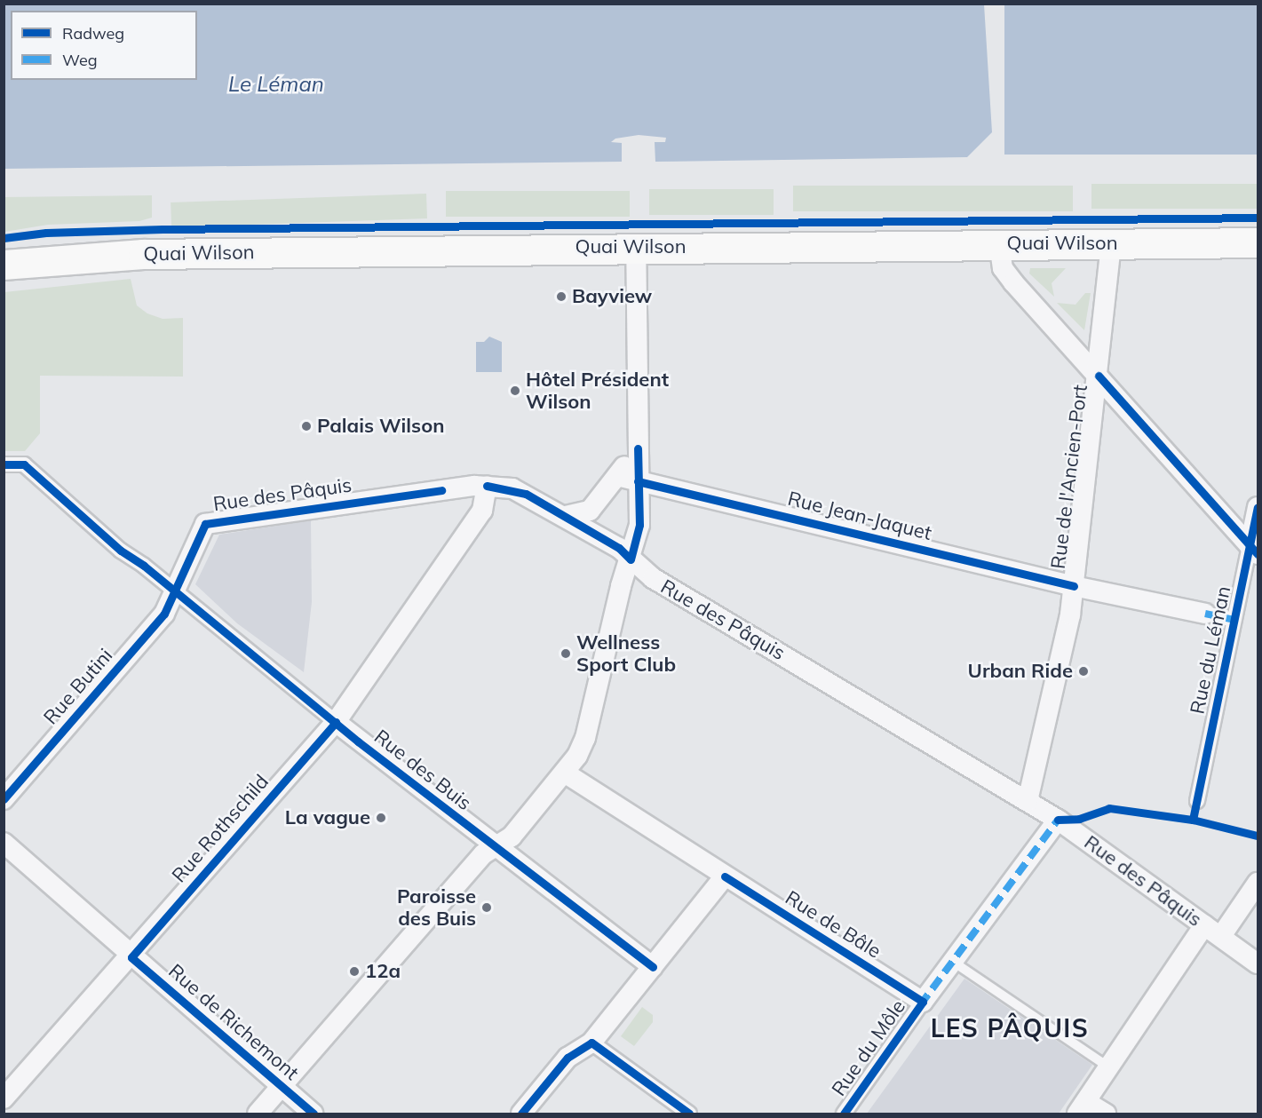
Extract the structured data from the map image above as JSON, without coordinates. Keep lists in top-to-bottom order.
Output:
{
  "streets": {
    "main road": ["Quai Wilson"],
    "street": [
      "Rue de l'Ancien-Port",
      "Rue des Pâquis",
      "Rue Jean-Jaquet",
      "Rue du Léman",
      "Rue Butini",
      "Rue des Buis",
      "Rue Rothschild",
      "Rue de Bâle",
      "Rue de Richemont",
      "Rue du Môle"
    ]
  },
  "crossings": [
    ["Quai Wilson", "Rue de l'Ancien-Port"],
    ["Rue de l'Ancien-Port", "Rue des Pâquis"],
    ["Rue de l'Ancien-Port", "Rue Jean-Jaquet"],
    ["Rue des Pâquis", "Rue Butini"],
    ["Rue des Pâquis", "Rue des Buis"],
    ["Rue des Pâquis", "Rue Rothschild"],
    ["Rue des Pâquis", "Rue du Môle"],
    ["Rue Jean-Jaquet", "Rue du Léman"],
    ["Rue Butini", "Rue des Buis"],
    ["Rue des Buis", "Rue Rothschild"],
    ["Rue Rothschild", "Rue de Richemont"],
    ["Rue de Bâle", "Rue du Môle"]
  ],
  "districts": ["LES PÂQUIS"],
  "water": ["Le Léman"],
  "places": [
    "Bayview",
    "Hôtel Président Wilson",
    "Palais Wilson",
    "Wellness Sport Club",
    "Urban Ride",
    "La vague",
    "Paroisse des Buis",
    "12a"
  ],
  "legend": ["Radweg", "Weg"]
}
